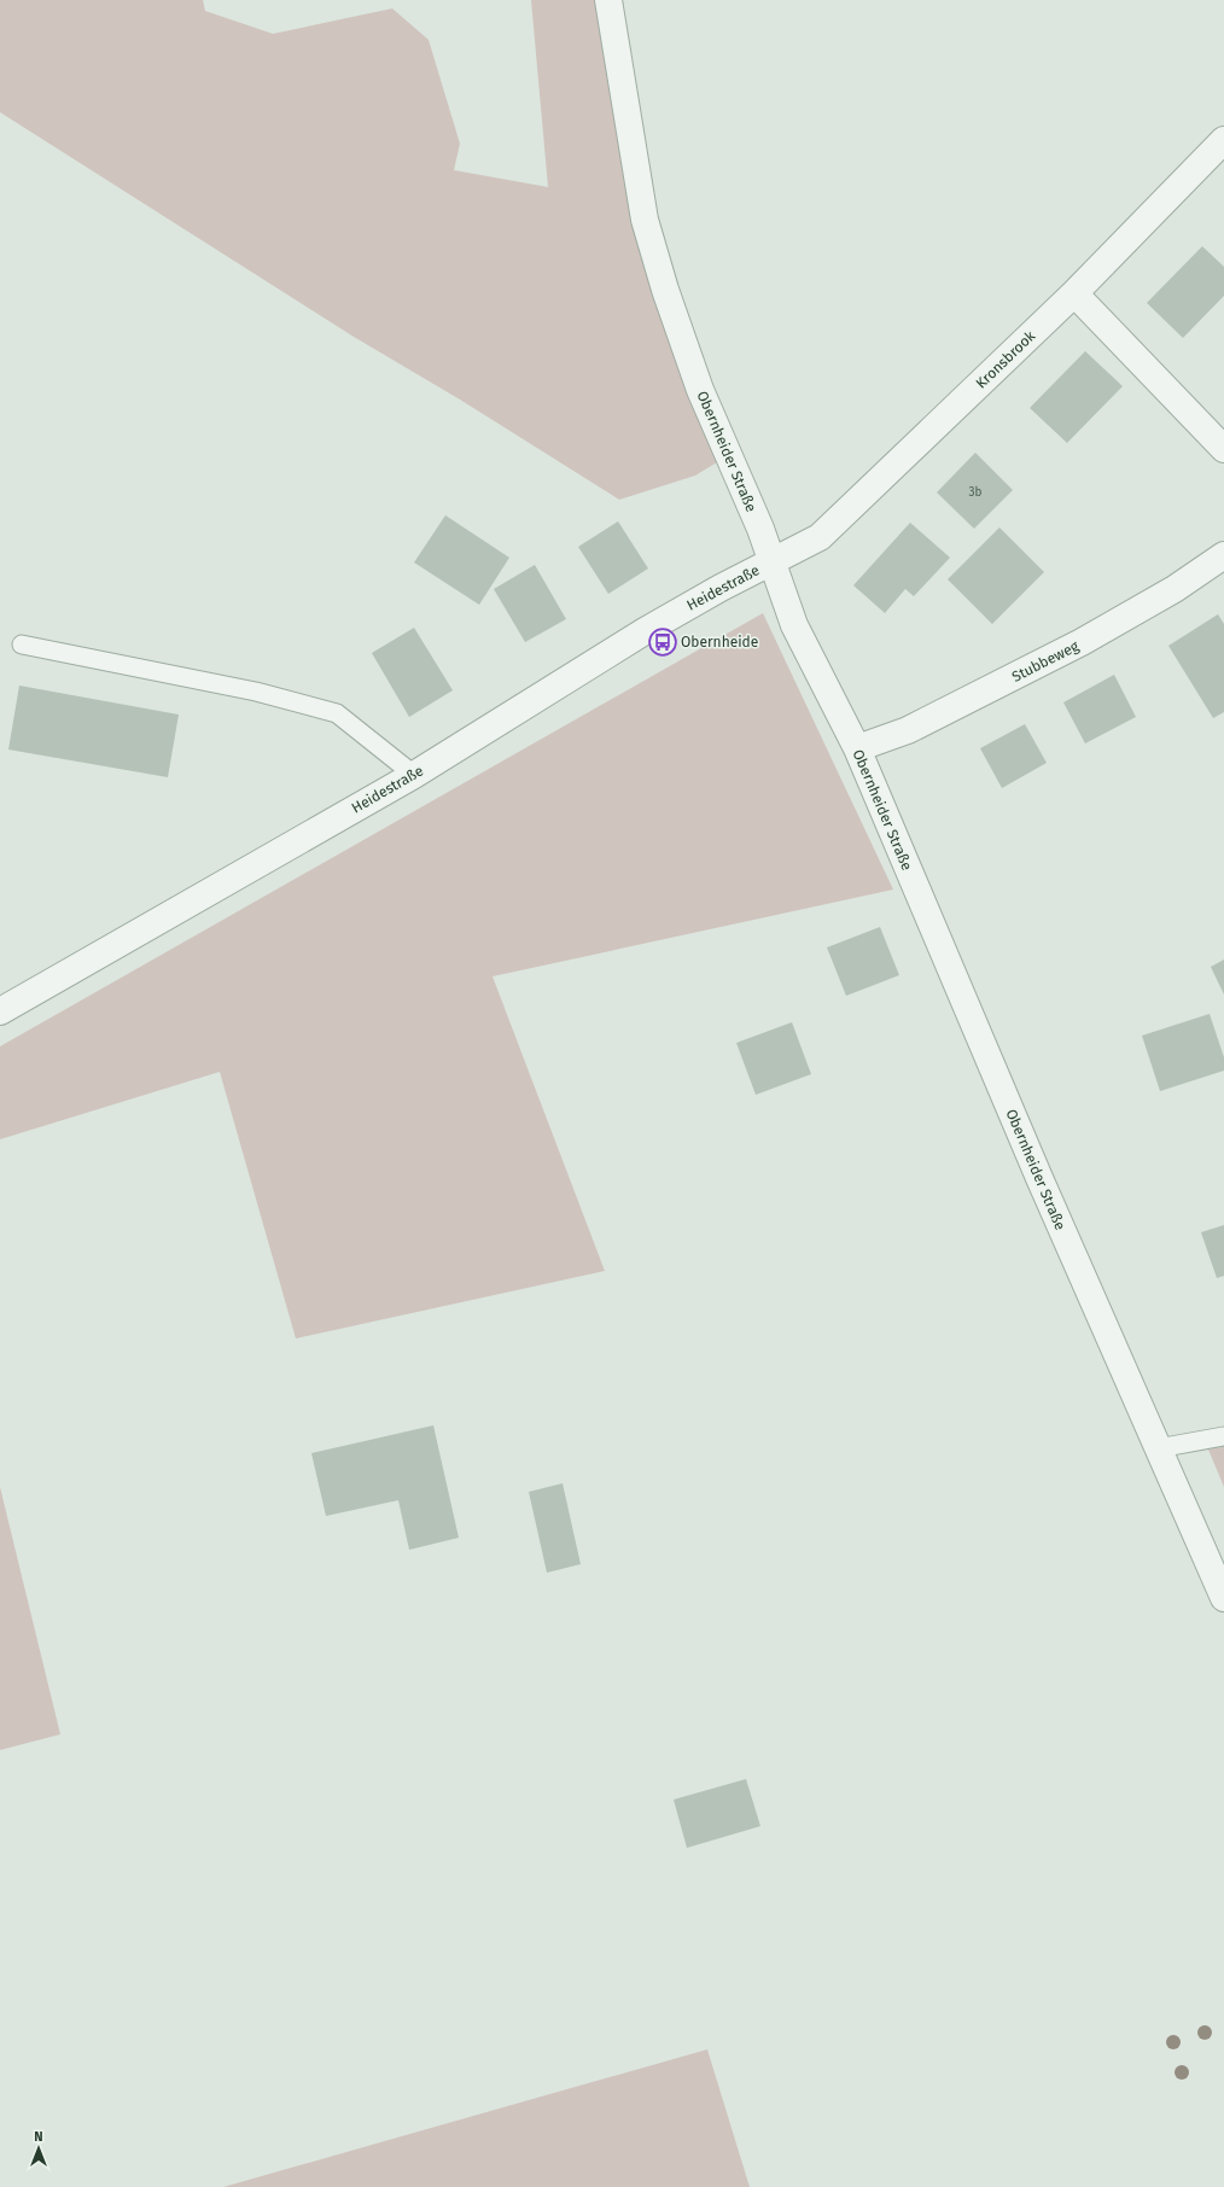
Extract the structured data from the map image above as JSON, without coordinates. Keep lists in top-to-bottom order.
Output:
{
  "streets": {
    "street": [
      "Kronsbrook",
      "Obernheider Straße",
      "Heidestraße",
      "Stubbeweg"
    ]
  },
  "crossings": [
    ["Kronsbrook", "Obernheider Straße"],
    ["Kronsbrook", "Heidestraße"],
    ["Obernheider Straße", "Heidestraße"],
    ["Obernheider Straße", "Stubbeweg"]
  ],
  "places": {
    "bus stop": ["Obernheide"]
  },
  "house_numbers": ["3b"],
  "north": "top"
}
